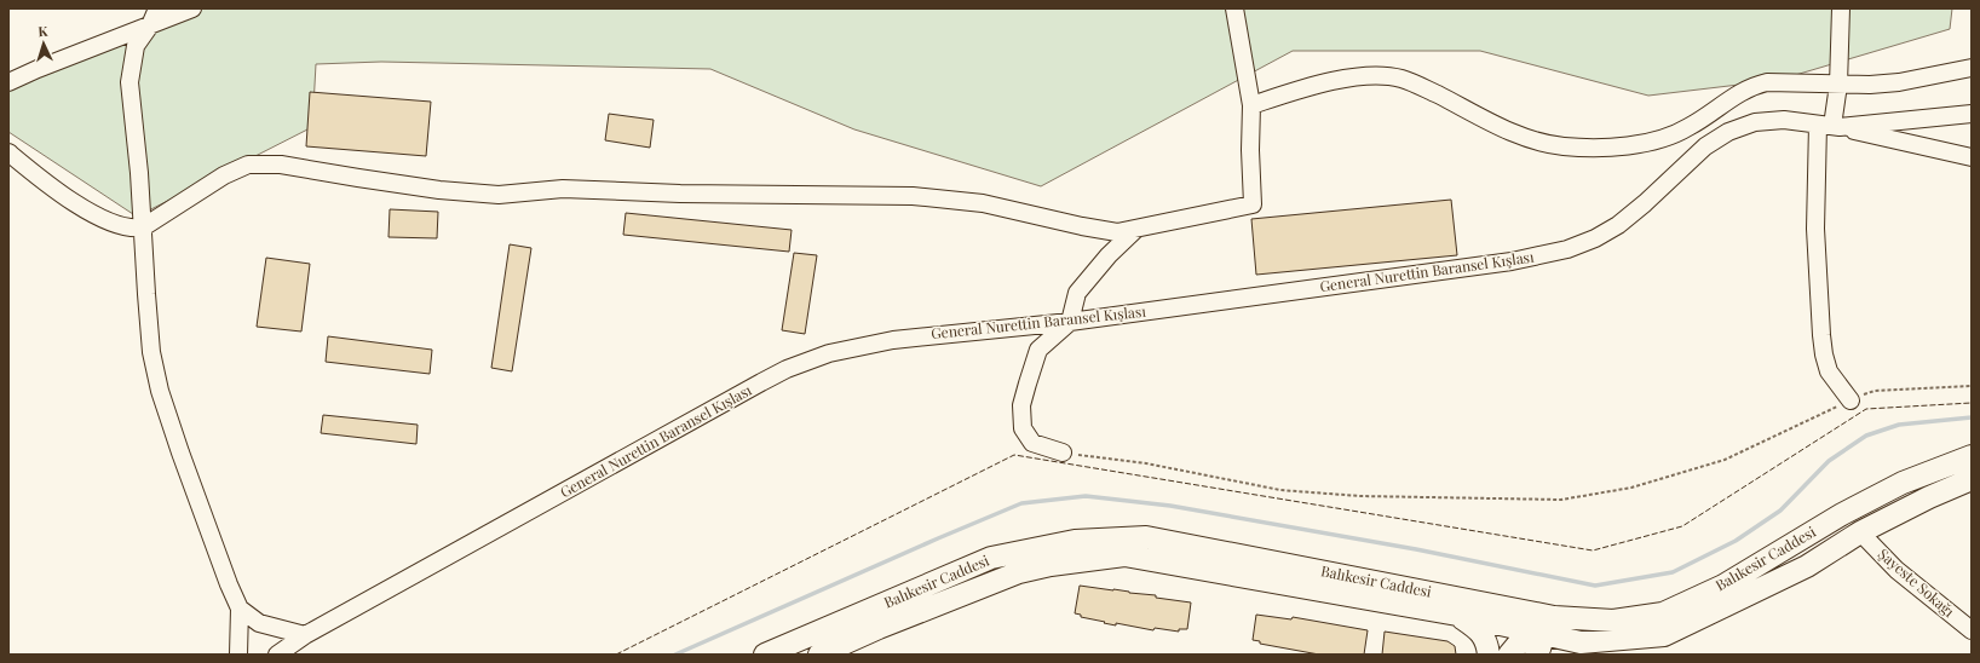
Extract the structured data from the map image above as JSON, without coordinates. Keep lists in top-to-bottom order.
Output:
{
  "streets": {
    "main road": ["Balıkesir Caddesi"],
    "street": ["General Nurettin Baransel Kışlası", "Şayeste Sokağı"]
  },
  "crossings": [
    ["Balıkesir Caddesi", "Şayeste Sokağı"]
  ],
  "north": "top"
}
